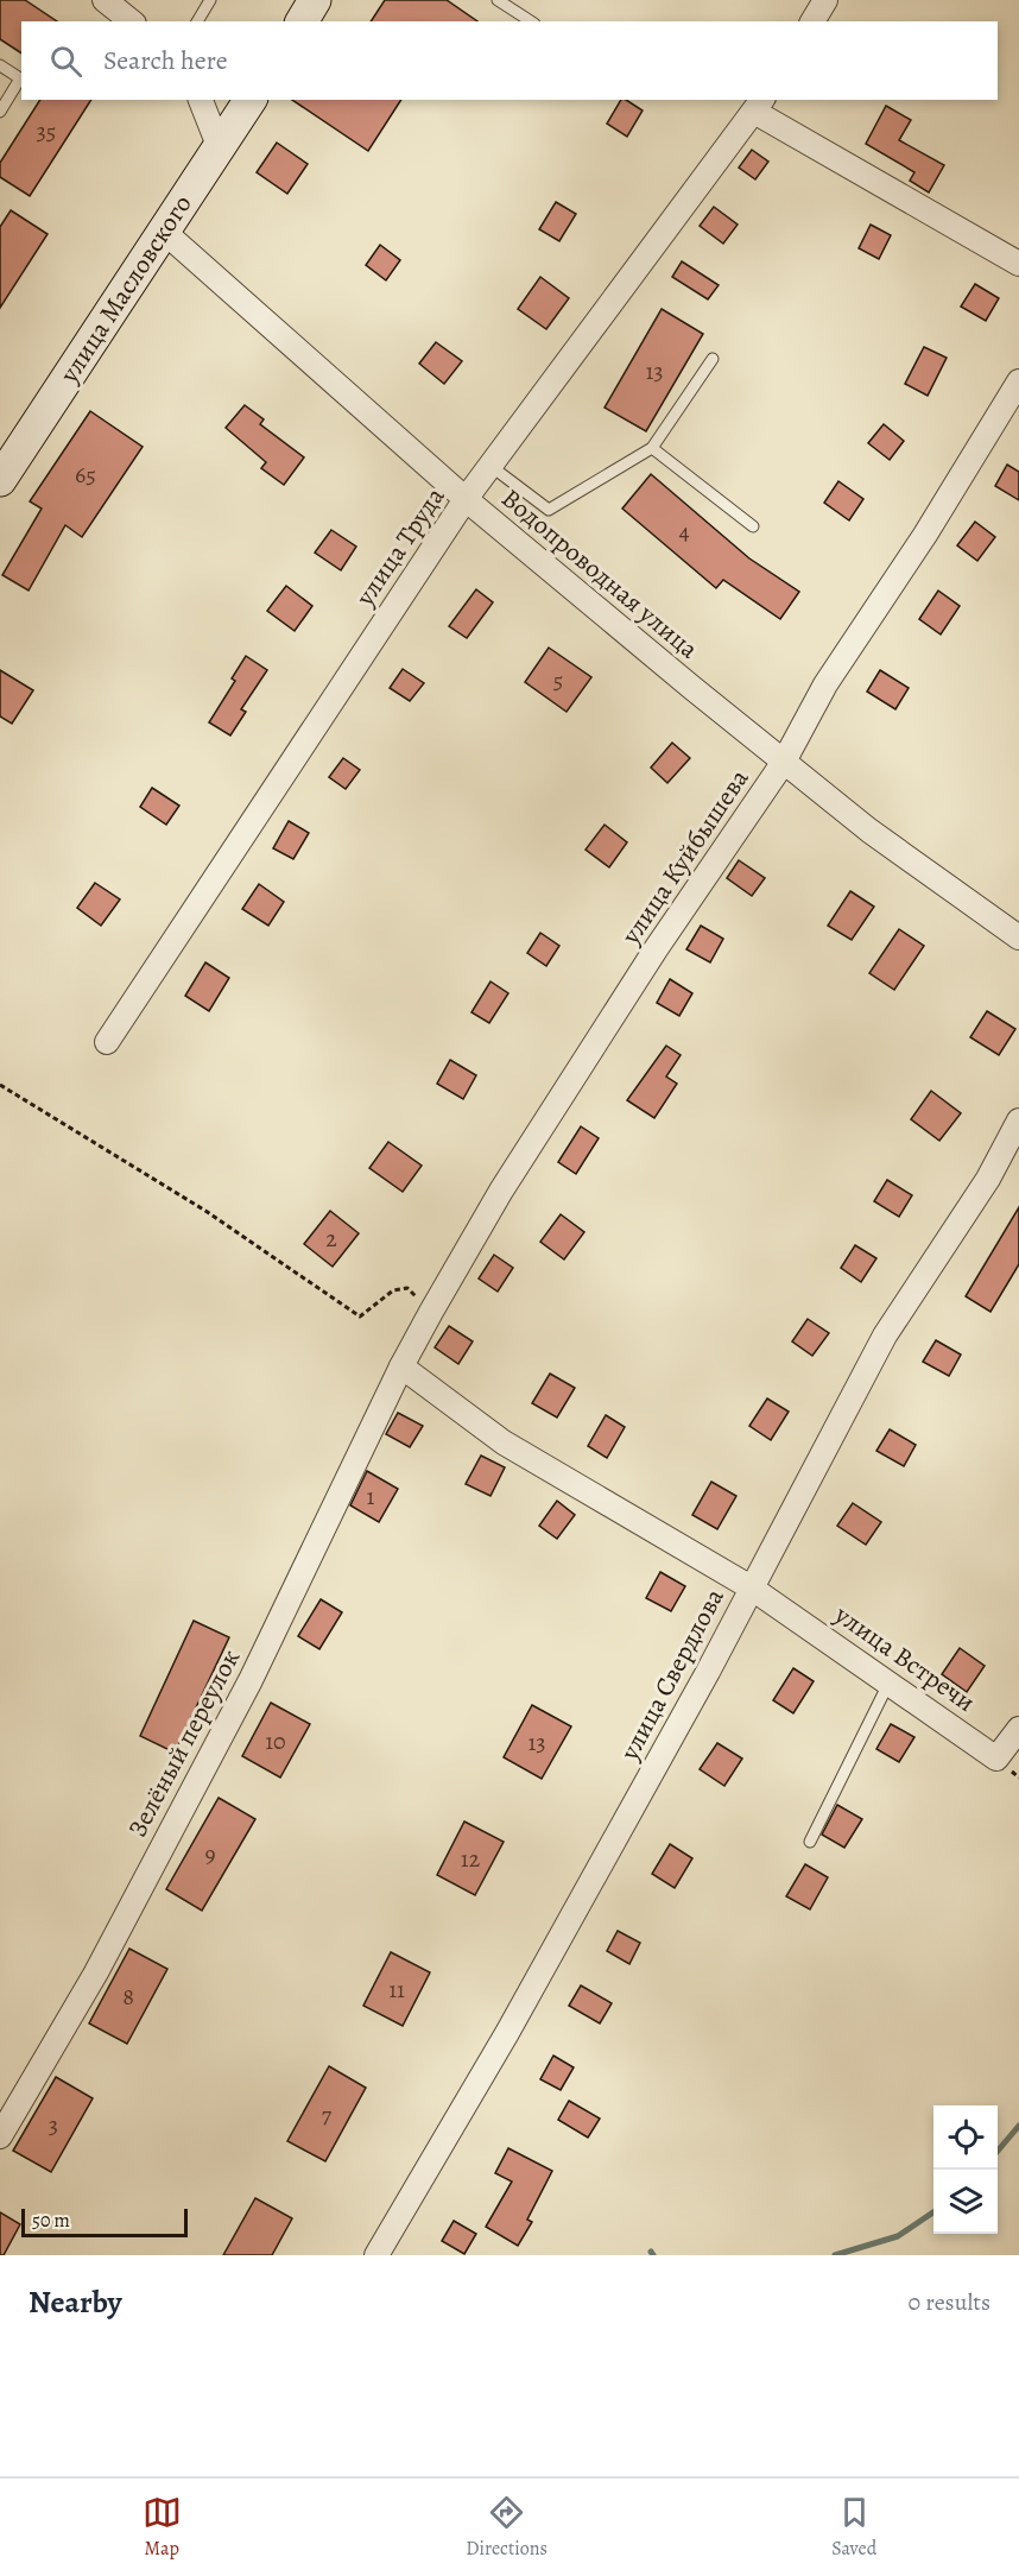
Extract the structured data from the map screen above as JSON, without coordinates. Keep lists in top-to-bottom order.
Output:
{
  "streets": {
    "street": [
      "улица Масловского",
      "улица Труда",
      "Водопроводная улица",
      "улица Куйбышева",
      "улица Встречи",
      "улица Свердлова",
      "Зелёный переулок"
    ]
  },
  "crossings": [
    ["улица Масловского", "Водопроводная улица"],
    ["улица Труда", "Водопроводная улица"],
    ["Водопроводная улица", "улица Куйбышева"],
    ["улица Куйбышева", "улица Встречи"],
    ["улица Куйбышева", "Зелёный переулок"],
    ["улица Встречи", "улица Свердлова"],
    ["улица Встречи", "Зелёный переулок"]
  ],
  "house_numbers": [
    "35",
    "13",
    "65",
    "4",
    "5",
    "2",
    "1",
    "10",
    "13",
    "9",
    "12",
    "11",
    "8",
    "7",
    "3"
  ],
  "scale_bar": "50 m",
  "page": {
    "search": "Search here",
    "scale": "50 m",
    "heading": ["Nearby", "0 results"],
    "nav": ["Map", "Directions", "Saved"]
  }
}
